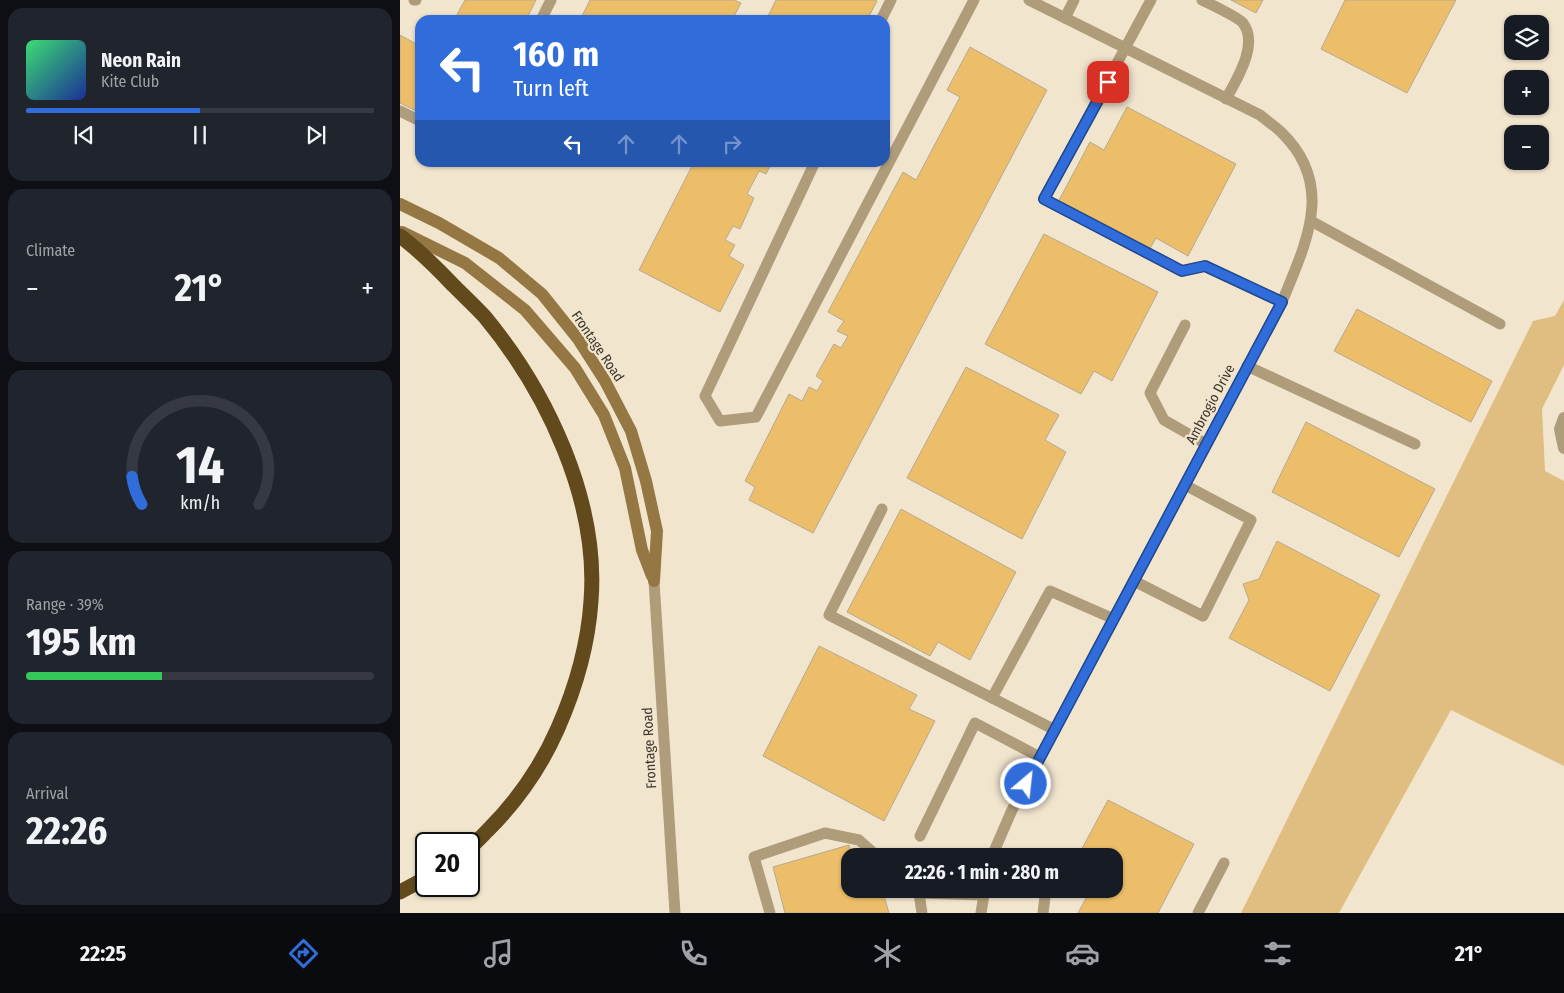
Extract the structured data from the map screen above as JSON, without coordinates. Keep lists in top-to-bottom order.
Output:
{
  "streets": {
    "street": ["Frontage Road"],
    "lane": ["Ambrogio Drive"]
  },
  "page": {
    "map_buttons": ["+", "−"],
    "turn": ["160 m", "Turn left"],
    "song": ["Neon Rain", "Kite Club"],
    "tile": [
      "Climate",
      ["Range · 39%", "195 km"],
      ["Arrival", "22:26"]
    ],
    "heat": ["−", "21°", "+"],
    "limit": "20",
    "trip": "22:26 · 1 min · 280 m",
    "tabs": ["22:25", "21°"],
    "gauge": ["14", "km/h"]
  }
}
